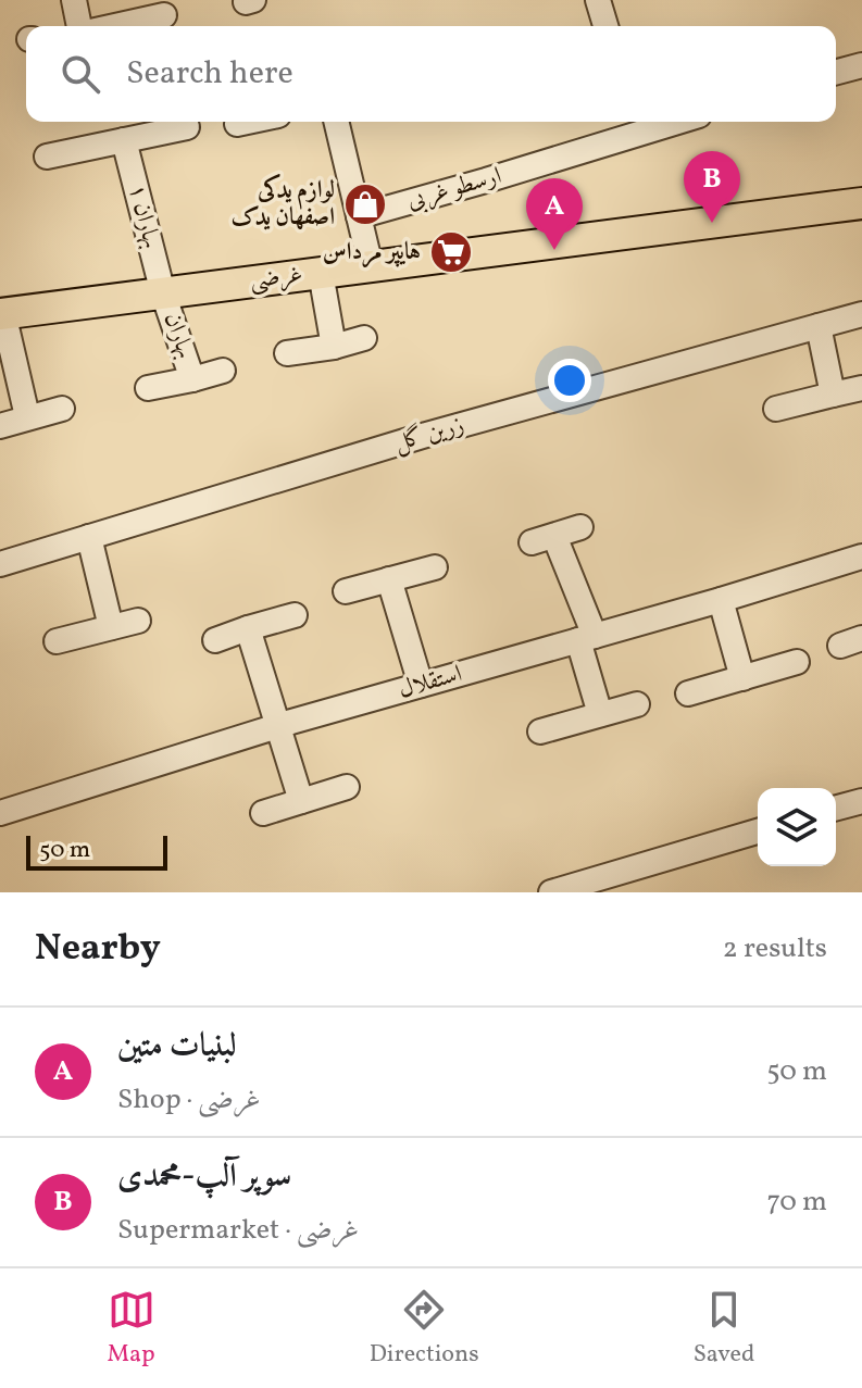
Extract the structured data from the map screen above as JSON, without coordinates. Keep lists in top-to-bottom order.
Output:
{
  "streets": {
    "main road": ["غرضی"],
    "street": [
      "ارسطو غربی",
      "بهاران ۱",
      "بهاران",
      "زرین گل",
      "استقلال"
    ]
  },
  "crossings": [
    ["بهاران ۱", "غرضی"],
    ["بهاران ۱", "بهاران"],
    ["غرضی", "بهاران"]
  ],
  "places": {
    "shop": ["لوازم یدکی اصفهان یدک"],
    "supermarket": ["هایپر مرداس"]
  },
  "scale_bar": "50 m",
  "page": {
    "search": "Search here",
    "pins": ["B", "A"],
    "scale": "50 m",
    "heading": ["Nearby", "2 results"],
    "list": [
      {
        "mark": "A",
        "name": "لبنیات متین",
        "note": "Shop · غرضی",
        "value": "50 m"
      },
      {
        "mark": "B",
        "name": "سوپر آلپ-محمدی",
        "note": "Supermarket · غرضی",
        "value": "70 m"
      }
    ],
    "nav": ["Map", "Directions", "Saved"]
  }
}
